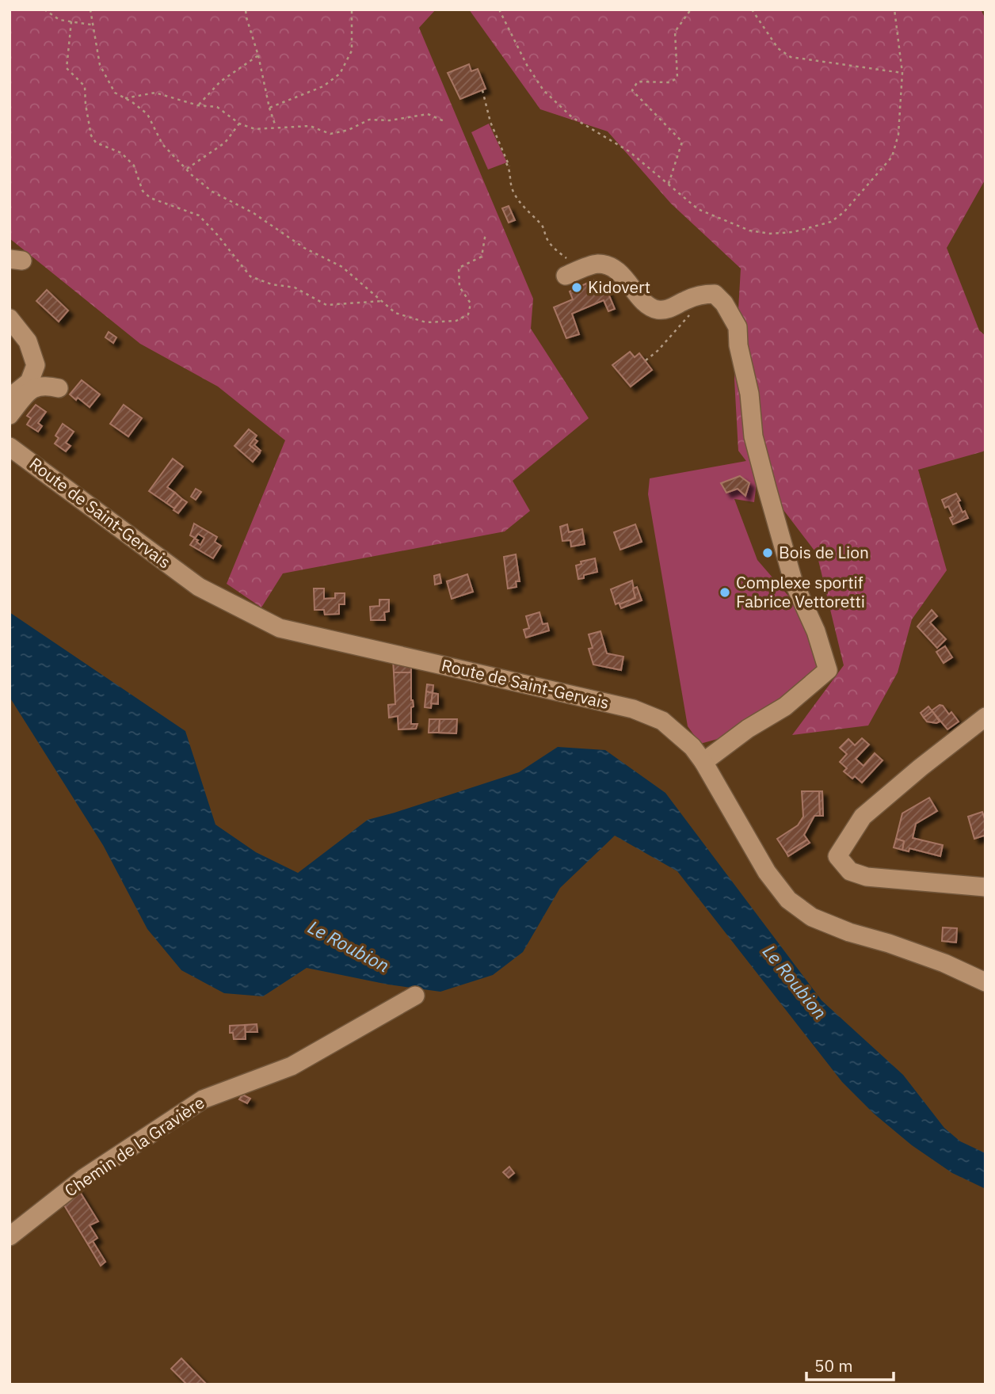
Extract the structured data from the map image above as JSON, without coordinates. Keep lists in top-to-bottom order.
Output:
{
  "streets": {
    "street": ["Route de Saint-Gervais", "Chemin de la Gravière"]
  },
  "water": ["Le Roubion"],
  "places": ["Kidovert", "Bois de Lion", "Complexe sportif Fabrice Vettoretti"],
  "scale_bar": "50 m"
}
